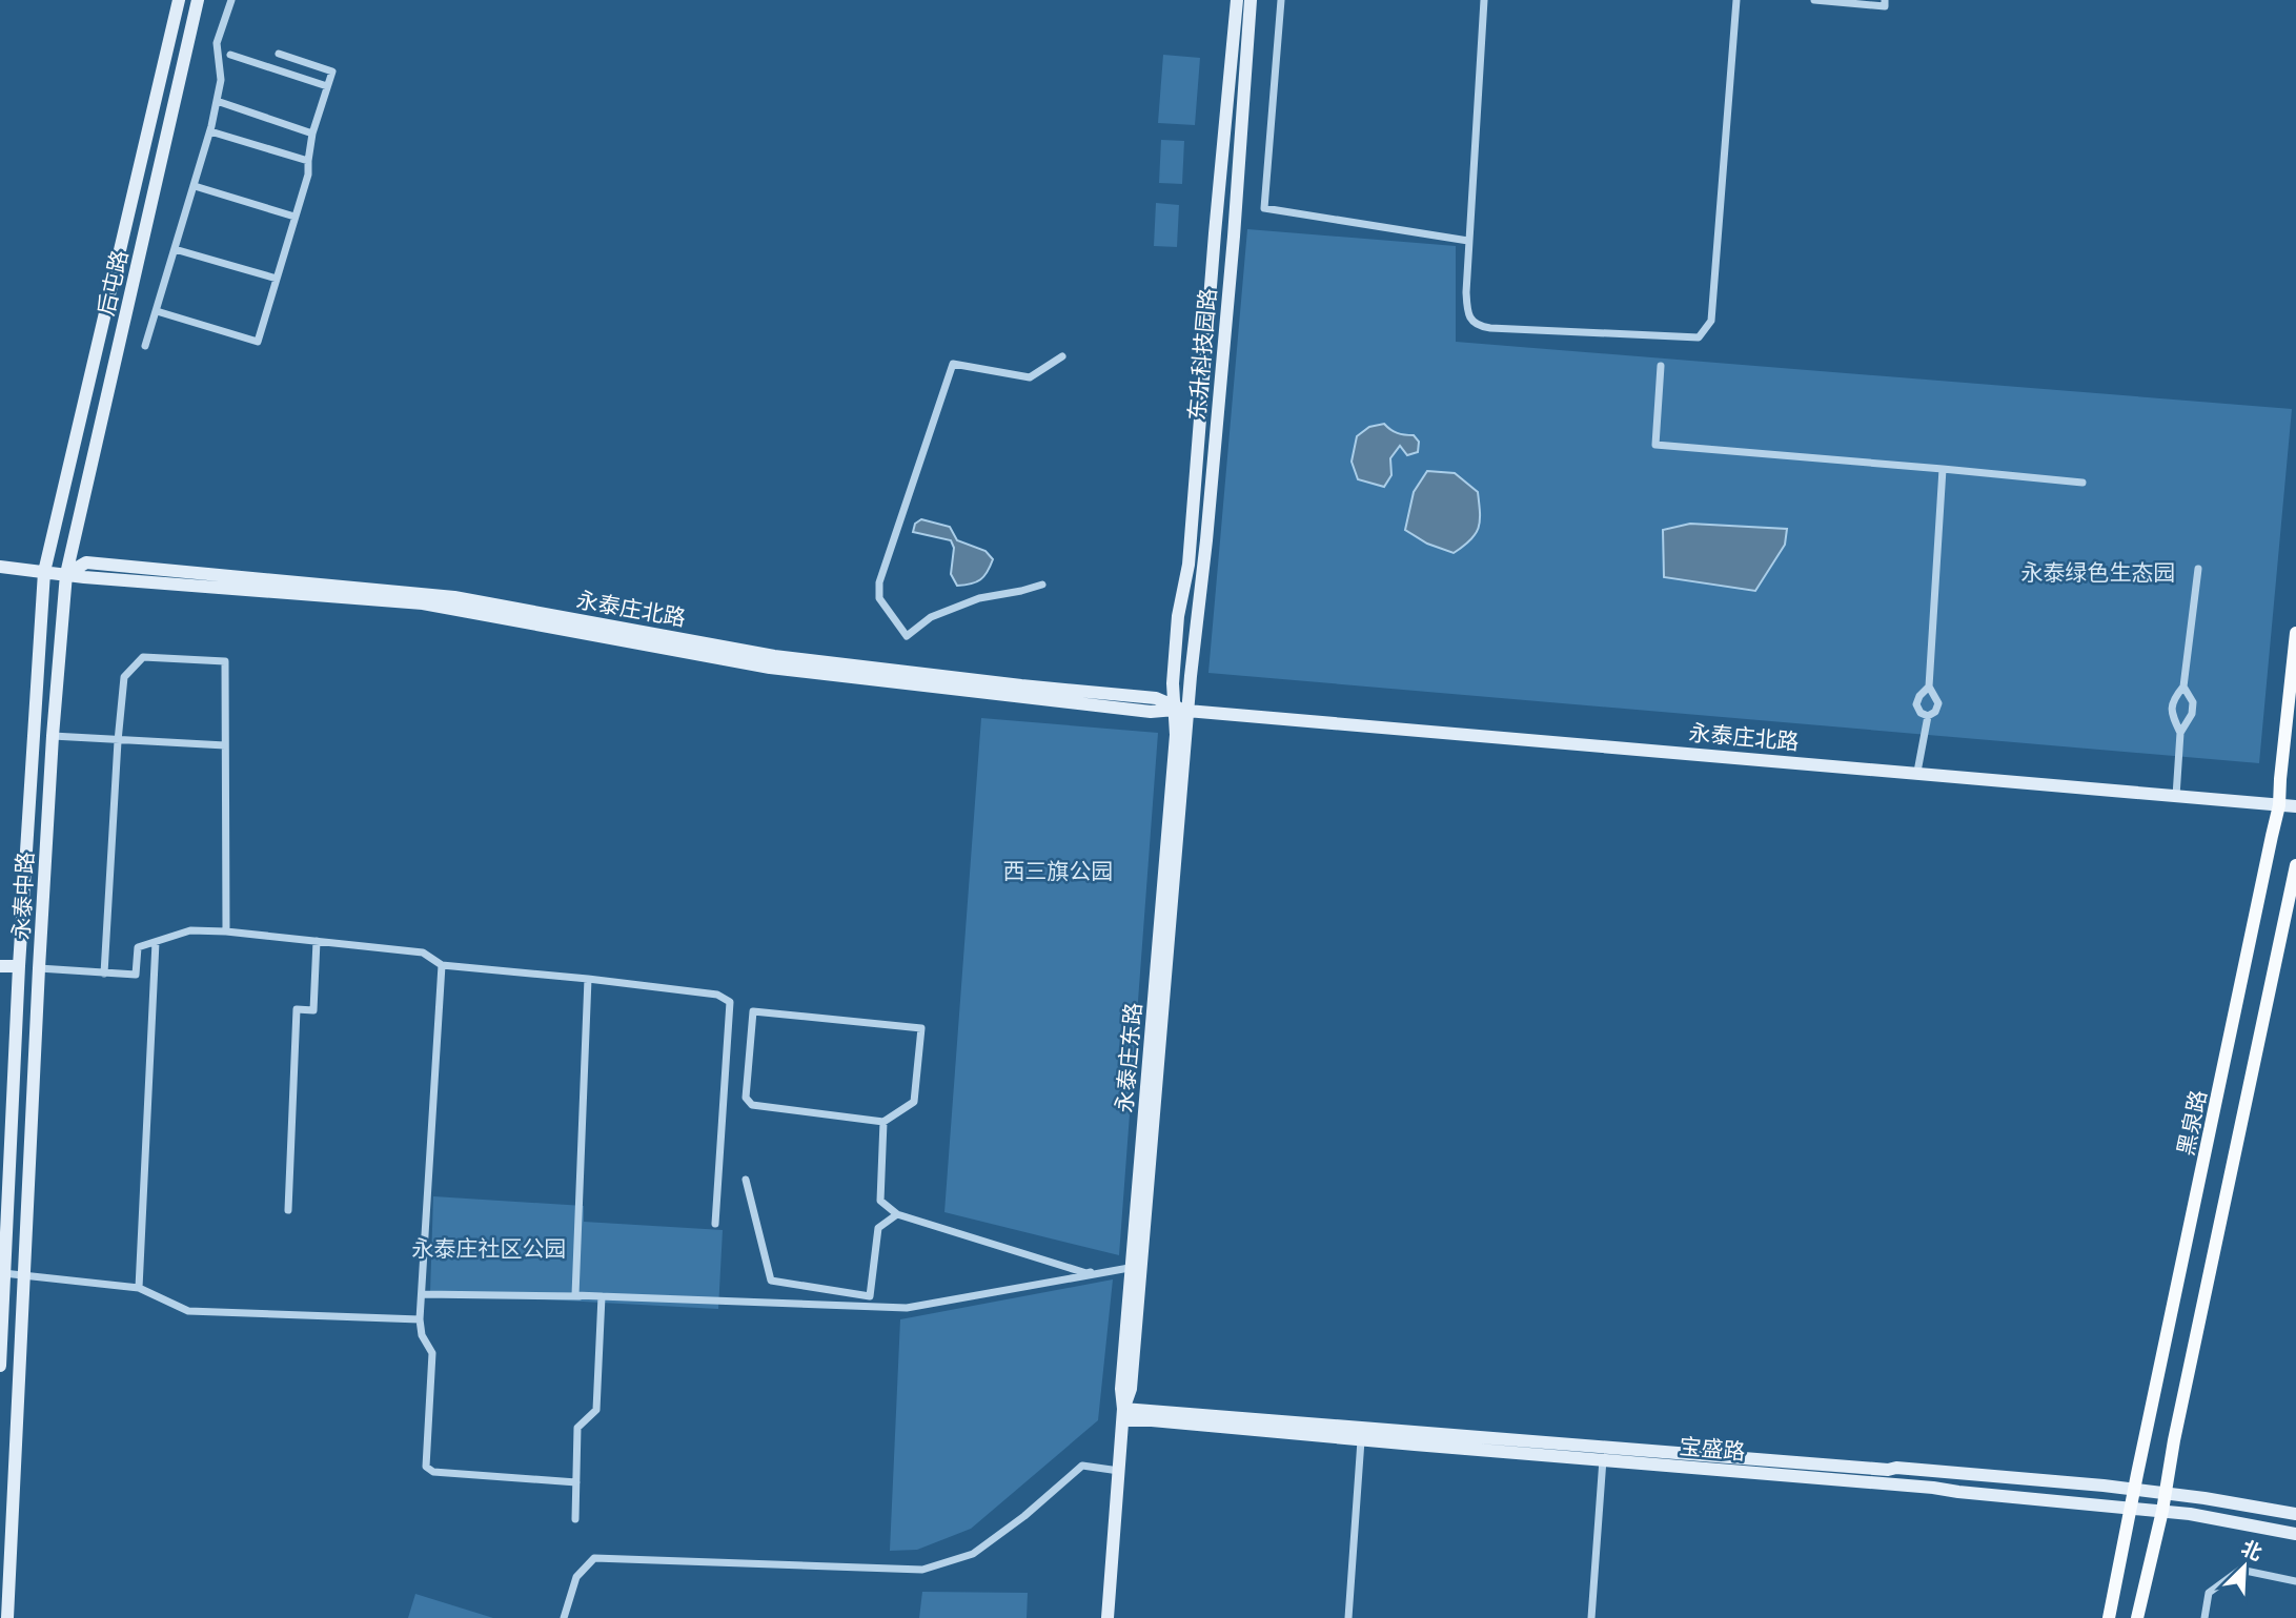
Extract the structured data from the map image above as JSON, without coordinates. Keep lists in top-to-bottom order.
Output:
{
  "streets": {
    "main road": ["黑泉路"],
    "street": [
      "后屯路",
      "东升科技园路",
      "永泰庄北路",
      "永泰中路",
      "永泰庄东路",
      "宝盛路"
    ]
  },
  "crossings": [
    ["后屯路", "永泰庄北路"],
    ["后屯路", "永泰中路"],
    ["东升科技园路", "永泰庄北路"],
    ["东升科技园路", "永泰庄东路"],
    ["永泰庄北路", "永泰中路"],
    ["永泰庄北路", "永泰庄东路"],
    ["永泰庄北路", "黑泉路"],
    ["永泰庄东路", "宝盛路"],
    ["黑泉路", "宝盛路"]
  ],
  "parks": ["永泰绿色生态园", "西三旗公园", "永泰庄社区公园"],
  "north": "top right"
}
